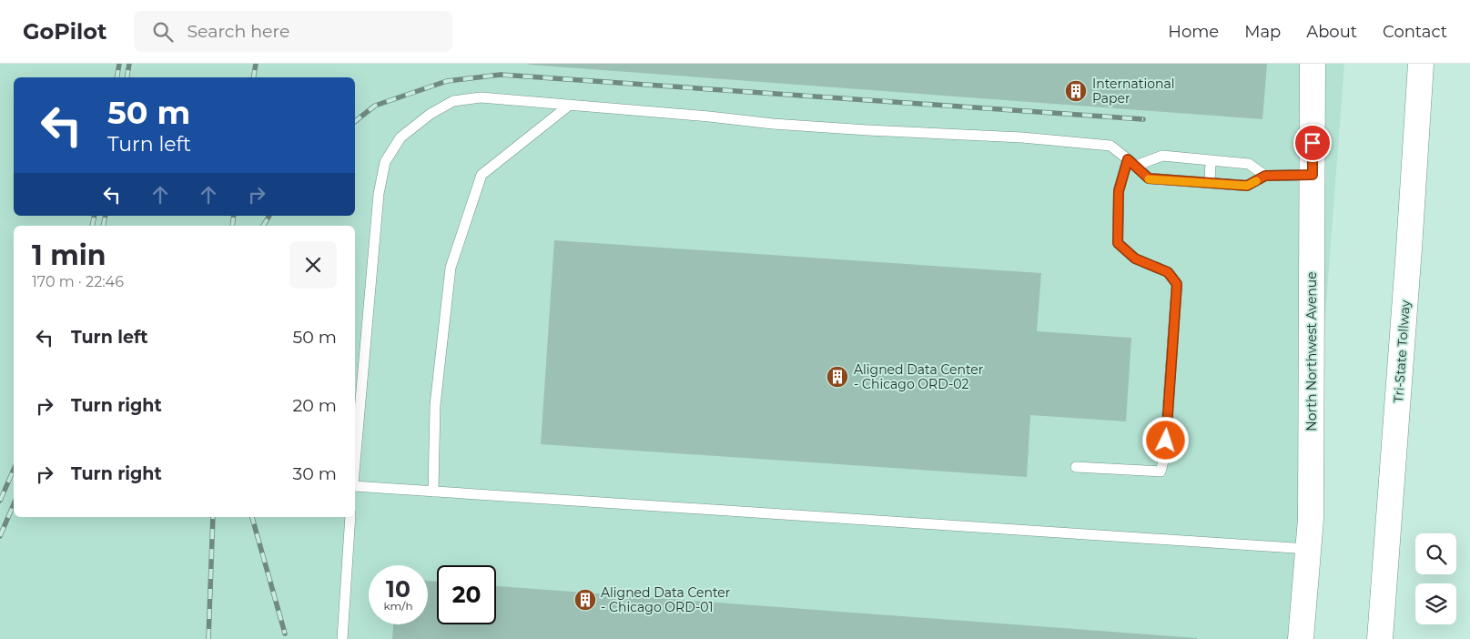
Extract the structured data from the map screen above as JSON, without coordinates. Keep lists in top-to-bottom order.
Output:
{
  "streets": {
    "main road": ["North Northwest Avenue", "Tri-State Tollway"]
  },
  "places": {
    "building": ["International Paper", "Aligned Data Center - Chicago ORD-02", "Aligned Data Center - Chicago ORD-01"]
  },
  "page": {
    "header": "GoPilot",
    "search": "Search here",
    "nav": [
      "Home",
      "Map",
      "About",
      "Contact"
    ],
    "turn": ["50 m", "Turn left"],
    "heading": ["1 min", "170 m · 22:46"],
    "list": [
      {
        "name": "Turn left",
        "value": "50 m"
      },
      {
        "name": "Turn right",
        "value": "20 m"
      },
      {
        "name": "Turn right",
        "value": "30 m"
      }
    ],
    "speed": "10 km/h",
    "limit": "20"
  }
}
